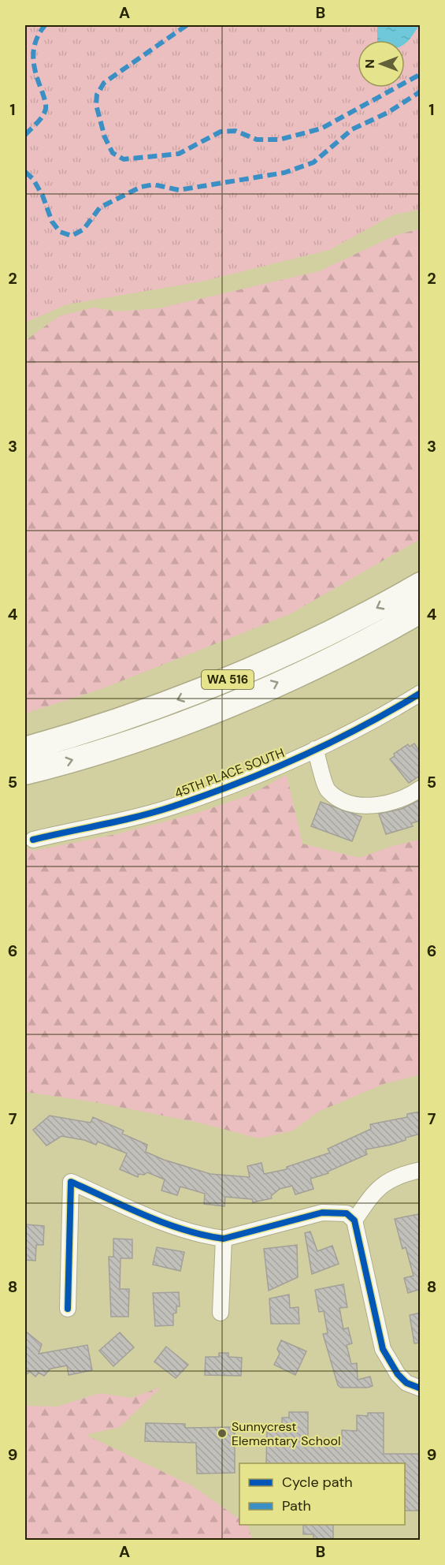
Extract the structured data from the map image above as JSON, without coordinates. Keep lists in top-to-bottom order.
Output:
{
  "streets": {
    "highway": ["WA 516"],
    "street": ["45TH PLACE SOUTH"]
  },
  "places": ["Sunnycrest Elementary School"],
  "legend": ["Cycle path", "Path"],
  "north": "left",
  "grid": {
    "columns": ["A", "B"],
    "rows": [
      "1",
      "2",
      "3",
      "4",
      "5",
      "6",
      "7",
      "8",
      "9"
    ]
  }
}
